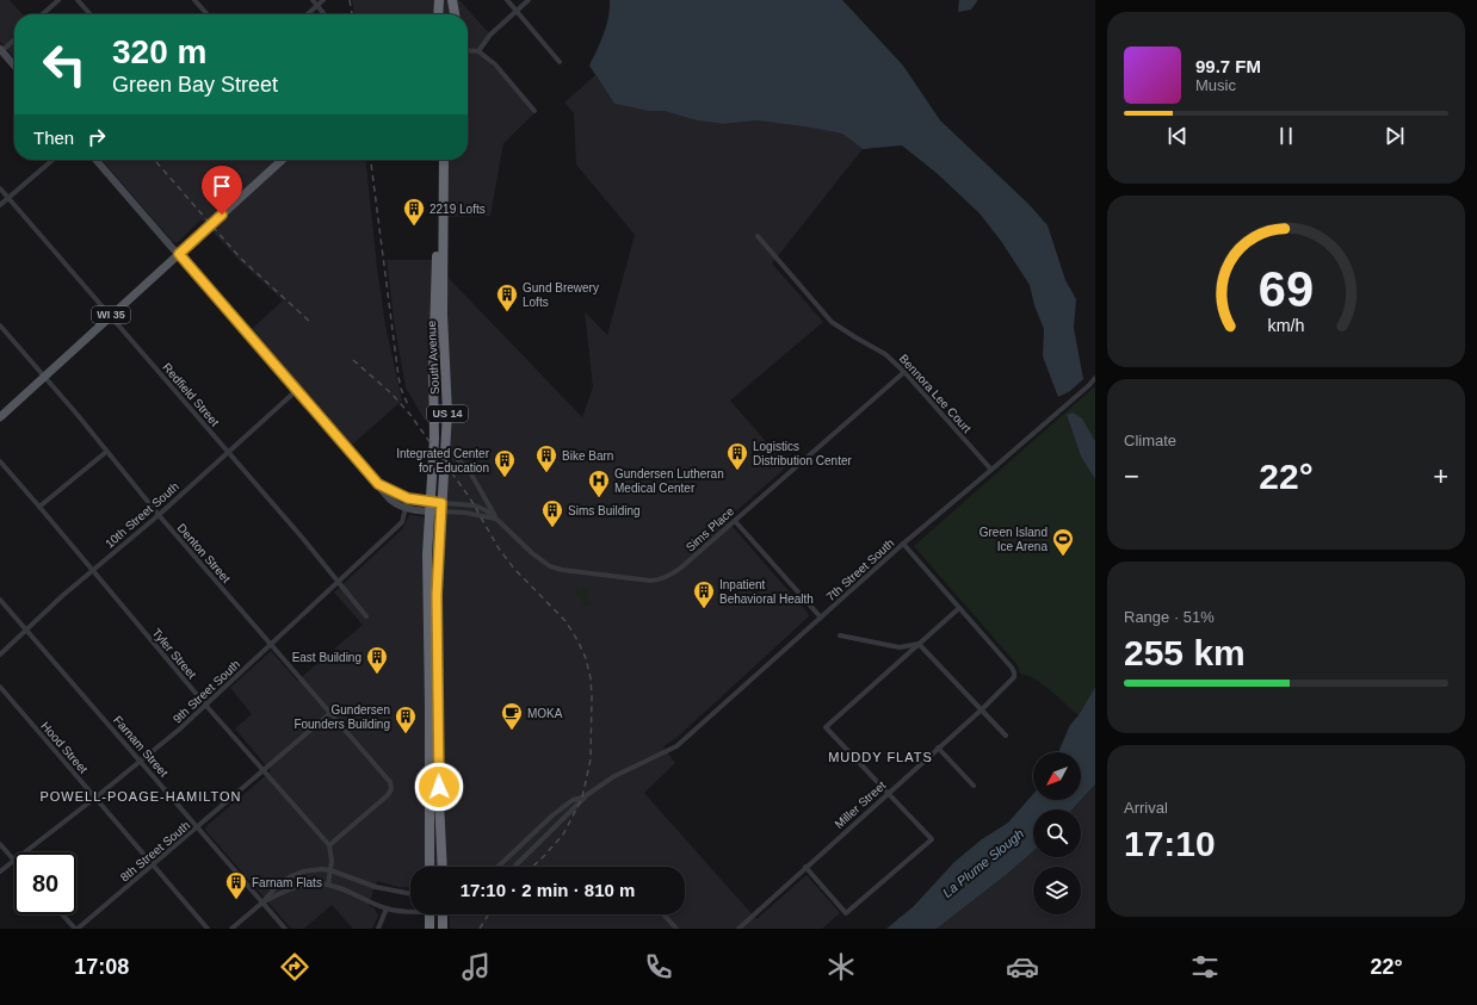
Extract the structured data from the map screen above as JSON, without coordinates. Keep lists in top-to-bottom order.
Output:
{
  "streets": {
    "highway": ["South Avenue", "US 14"],
    "main road": ["WI 35"],
    "street": [
      "Bennora Lee Court",
      "Redfield Street",
      "10th Street South",
      "Sims Place",
      "Denton Street",
      "7th Street South",
      "Tyler Street",
      "9th Street South",
      "Farnam Street",
      "Hood Street",
      "Miller Street",
      "8th Street South"
    ]
  },
  "crossings": [
    ["WI 35", "Redfield Street"],
    ["WI 35", "Denton Street"],
    ["South Avenue", "Sims Place"],
    ["Bennora Lee Court", "Sims Place"],
    ["Bennora Lee Court", "7th Street South"],
    ["Redfield Street", "10th Street South"],
    ["Redfield Street", "9th Street South"],
    ["10th Street South", "Denton Street"],
    ["10th Street South", "Tyler Street"],
    ["10th Street South", "Farnam Street"],
    ["Denton Street", "Tyler Street"],
    ["Denton Street", "9th Street South"],
    ["Denton Street", "8th Street South"],
    ["Tyler Street", "9th Street South"],
    ["Tyler Street", "8th Street South"],
    ["9th Street South", "Farnam Street"],
    ["9th Street South", "Hood Street"],
    ["Farnam Street", "8th Street South"],
    ["Hood Street", "8th Street South"]
  ],
  "districts": ["MUDDY FLATS", "POWELL-POAGE-HAMILTON"],
  "water": ["La Plume Slough"],
  "places": {
    "building": [
      "2219 Lofts",
      "Gund Brewery Lofts",
      "Logistics Distribution Center",
      "Bike Barn",
      "Integrated Center for Education",
      "Sims Building",
      "Inpatient Behavioral Health",
      "East Building",
      "Gundersen Founders Building",
      "Farnam Flats"
    ],
    "hospital": ["Gundersen Lutheran Medical Center"],
    "sports": ["Green Island Ice Arena"],
    "cafe": ["MOKA"]
  },
  "north": "bottom left",
  "page": {
    "turn": ["320 m", "Green Bay Street"],
    "song": ["99.7 FM", "Music"],
    "then": "Then",
    "tile": [
      "Climate",
      ["Range · 51%", "255 km"],
      ["Arrival", "17:10"]
    ],
    "heat": ["−", "22°", "+"],
    "limit": "80",
    "trip": "17:10 · 2 min · 810 m",
    "tabs": ["17:08", "22°"],
    "gauge": ["69", "km/h"]
  }
}
